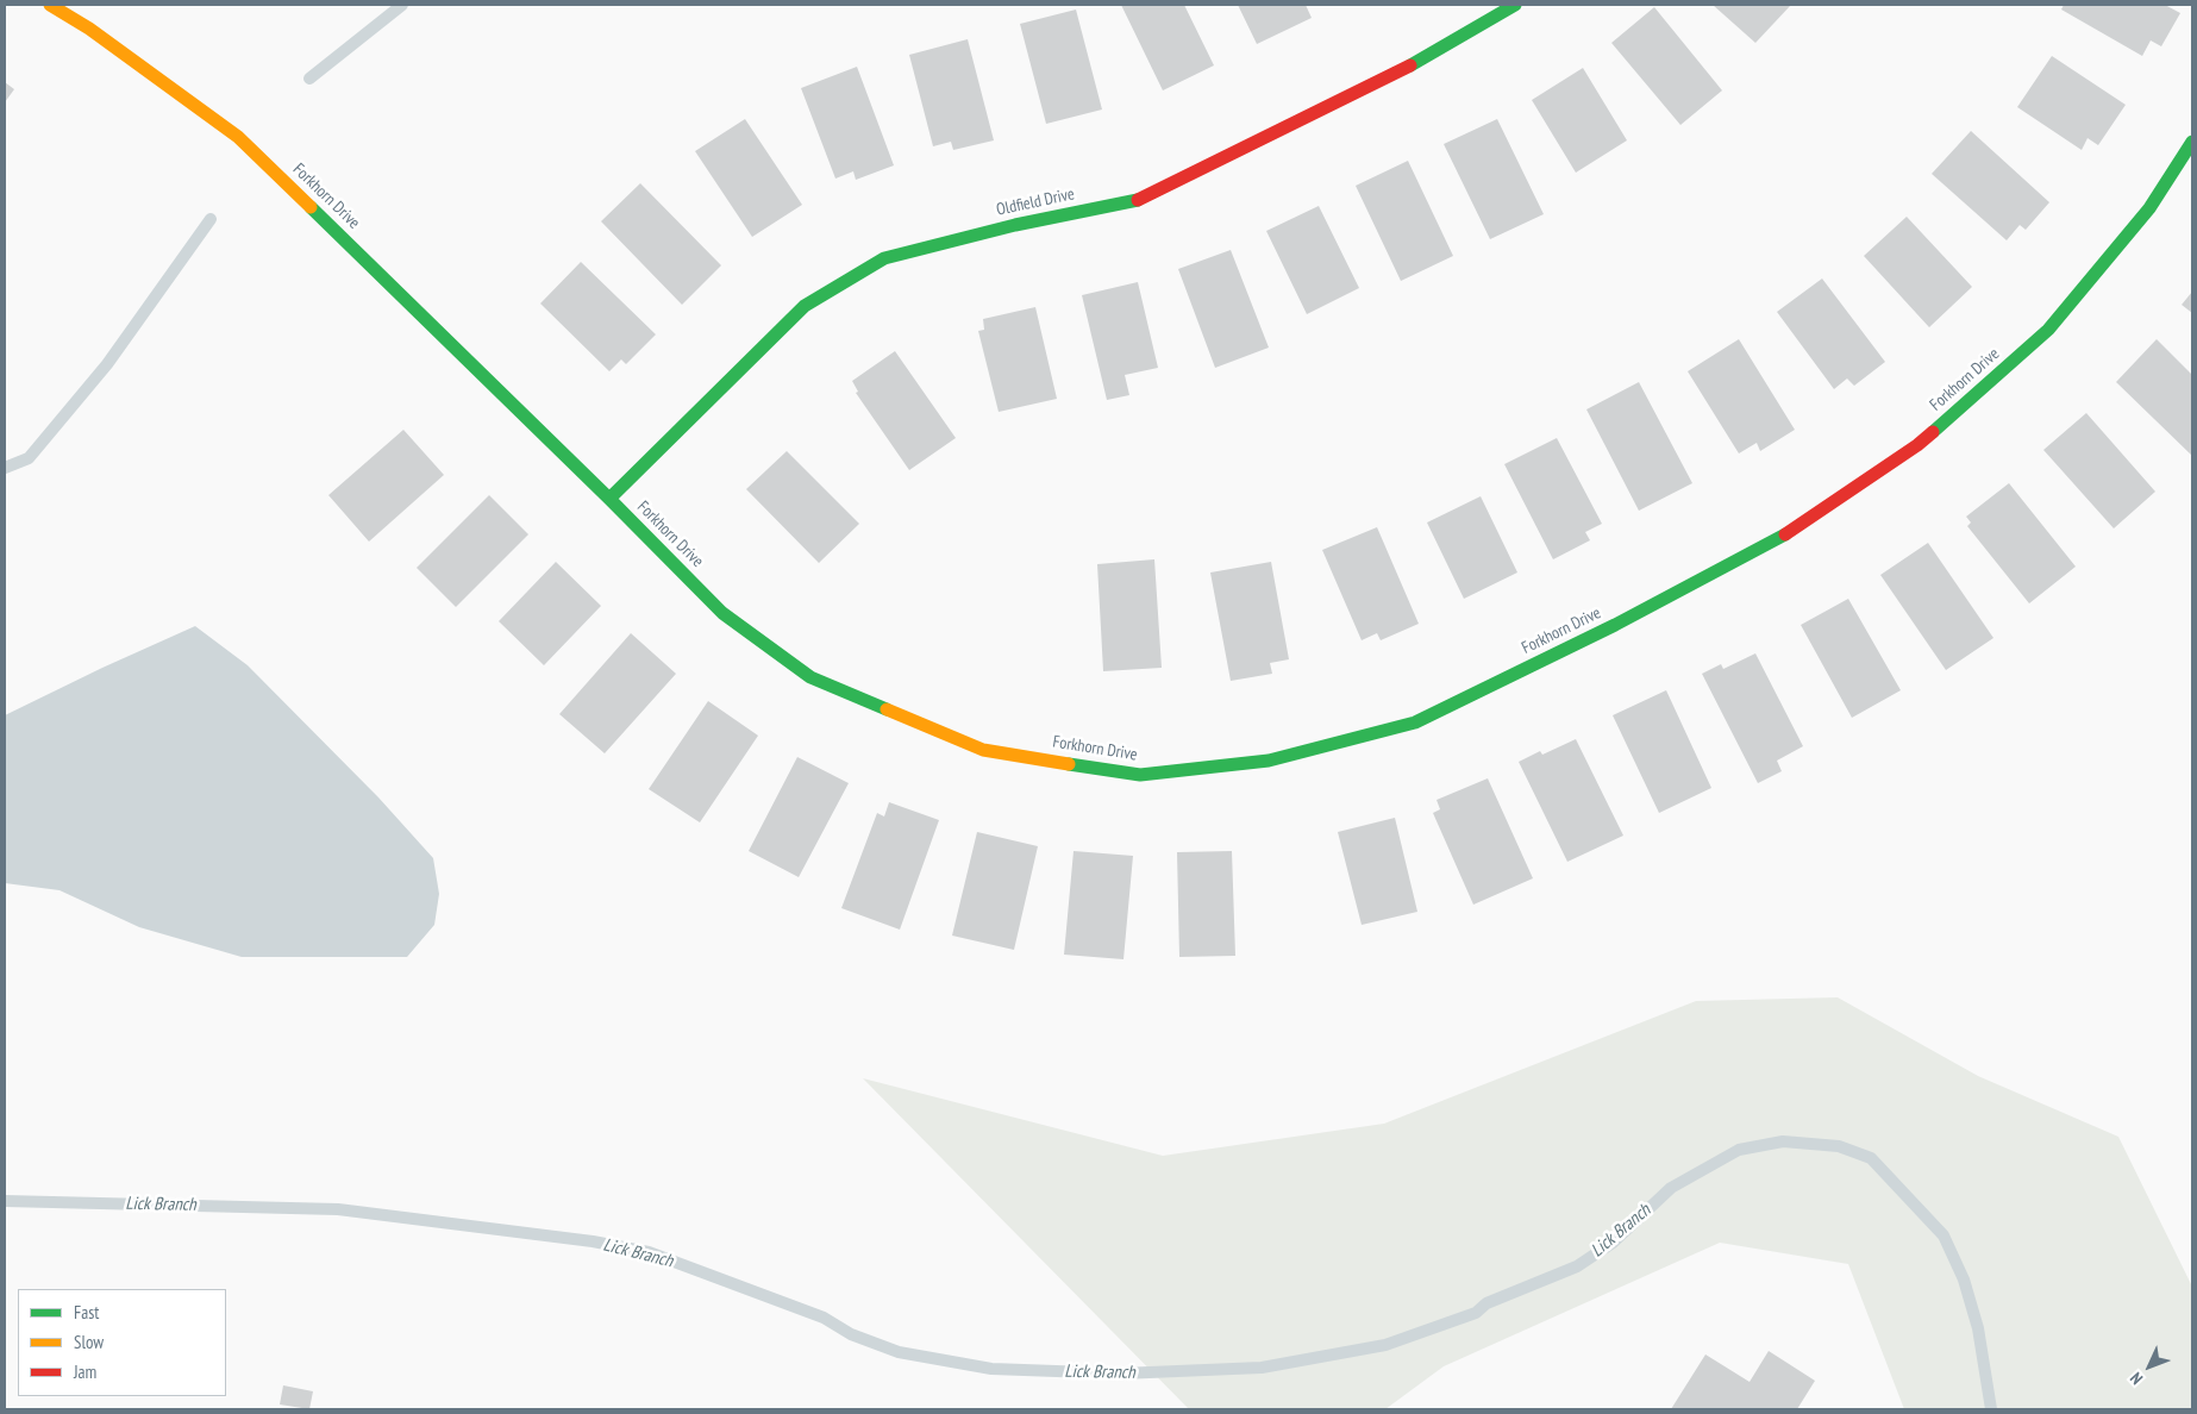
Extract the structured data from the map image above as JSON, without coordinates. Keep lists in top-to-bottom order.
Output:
{
  "streets": {
    "street": ["Forkhorn Drive", "Oldfield Drive"]
  },
  "crossings": [
    ["Forkhorn Drive", "Oldfield Drive"]
  ],
  "water": ["Lick Branch"],
  "legend": ["Fast", "Slow", "Jam"],
  "north": "bottom left"
}
